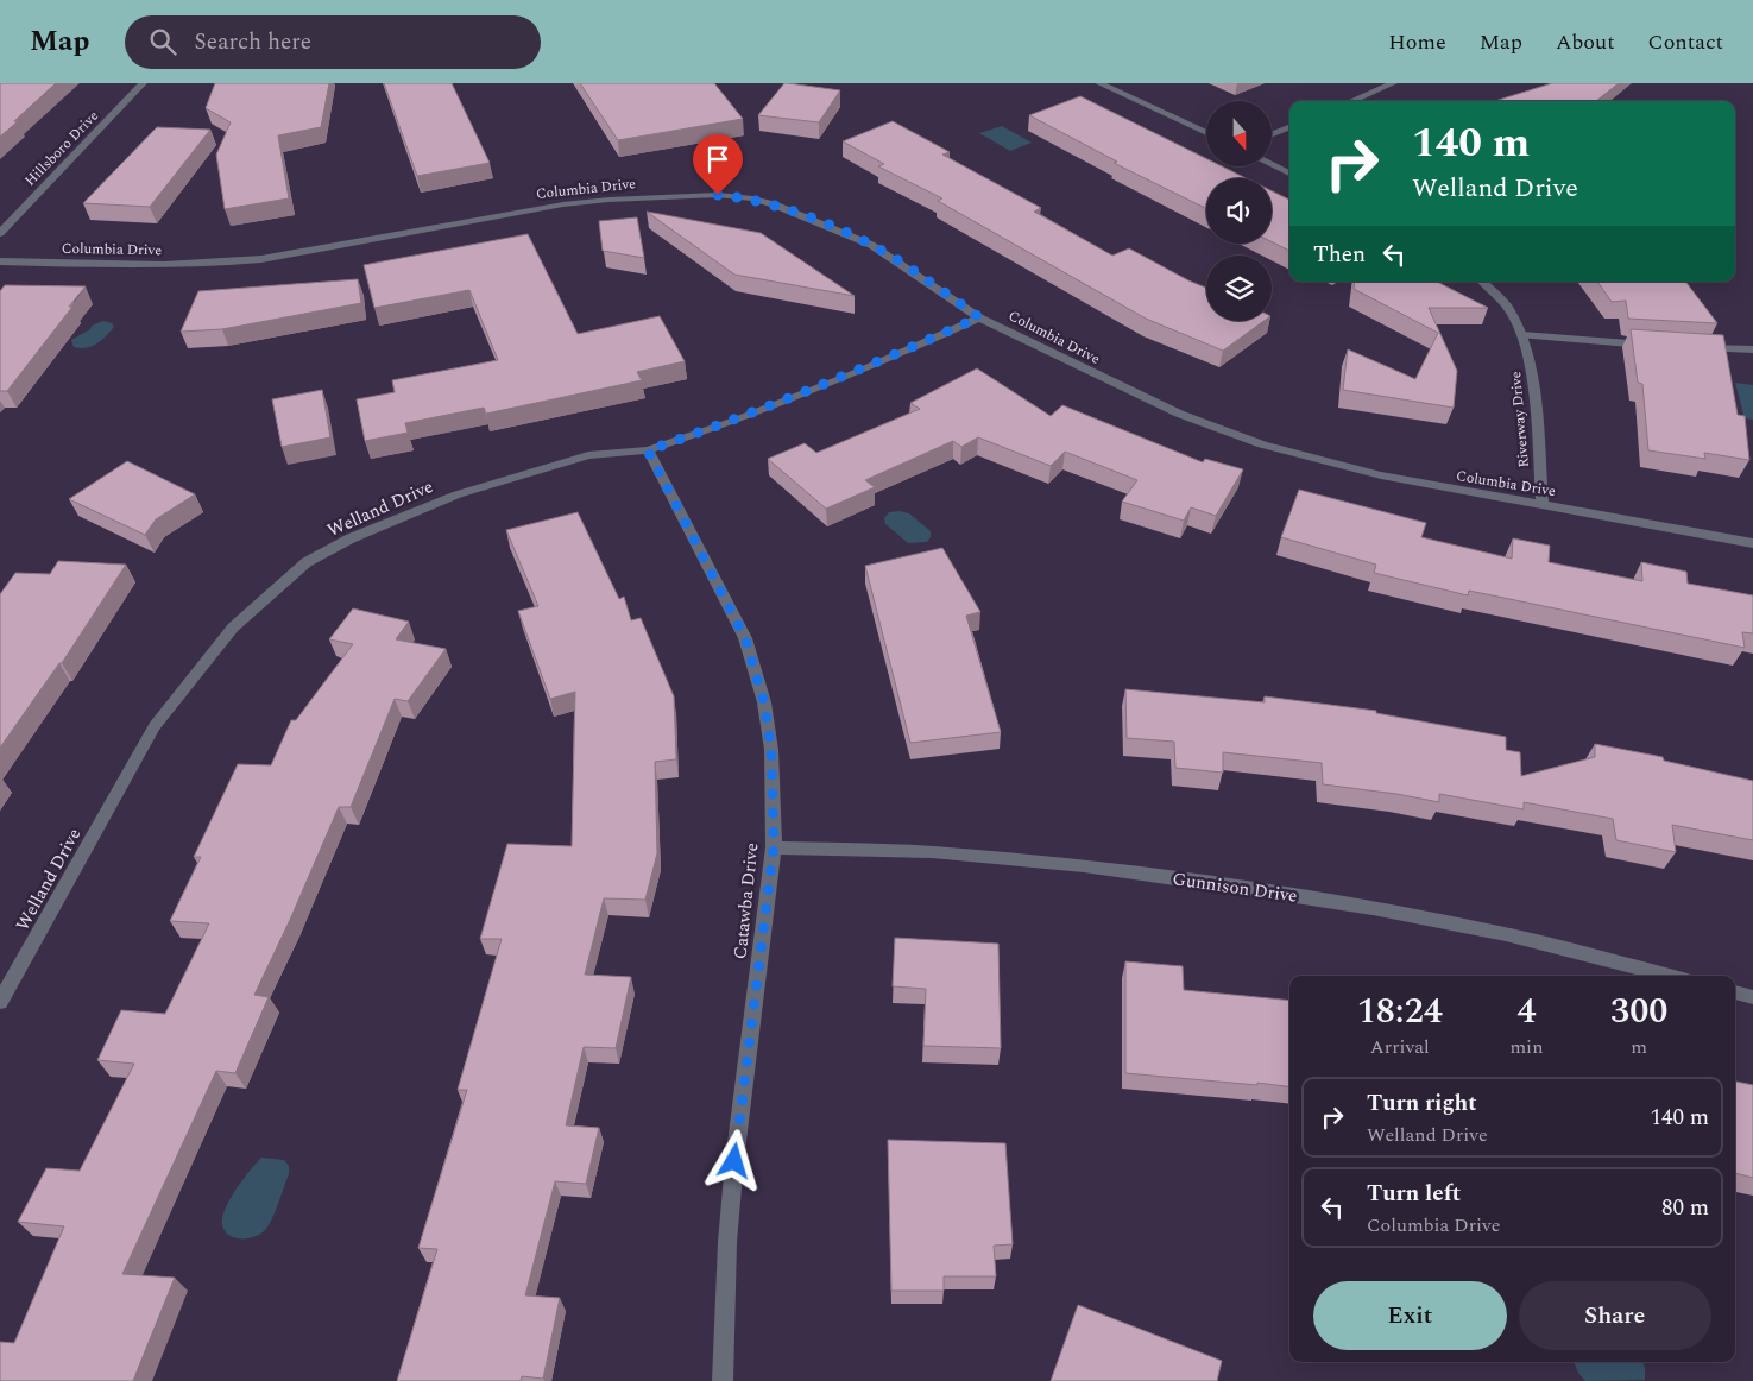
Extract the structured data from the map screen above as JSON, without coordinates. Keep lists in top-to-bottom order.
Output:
{
  "streets": {
    "street": [
      "Hillsboro Drive",
      "Columbia Drive",
      "Riverway Drive",
      "Welland Drive",
      "Gunnison Drive",
      "Catawba Drive"
    ]
  },
  "crossings": [
    ["Columbia Drive", "Riverway Drive"],
    ["Columbia Drive", "Welland Drive"],
    ["Welland Drive", "Catawba Drive"],
    ["Gunnison Drive", "Catawba Drive"]
  ],
  "north": "bottom",
  "page": {
    "header": "Map",
    "search": "Search here",
    "nav": [
      "Home",
      "Map",
      "About",
      "Contact"
    ],
    "turn": ["140 m", "Welland Drive"],
    "then": "Then",
    "eta": [
      "18:24",
      "Arrival",
      "4",
      "min",
      "300",
      "m"
    ],
    "list": [
      {
        "name": "Turn right",
        "note": "Welland Drive",
        "value": "140 m"
      },
      {
        "name": "Turn left",
        "note": "Columbia Drive",
        "value": "80 m"
      }
    ],
    "buttons": ["Exit", "Share"]
  }
}
